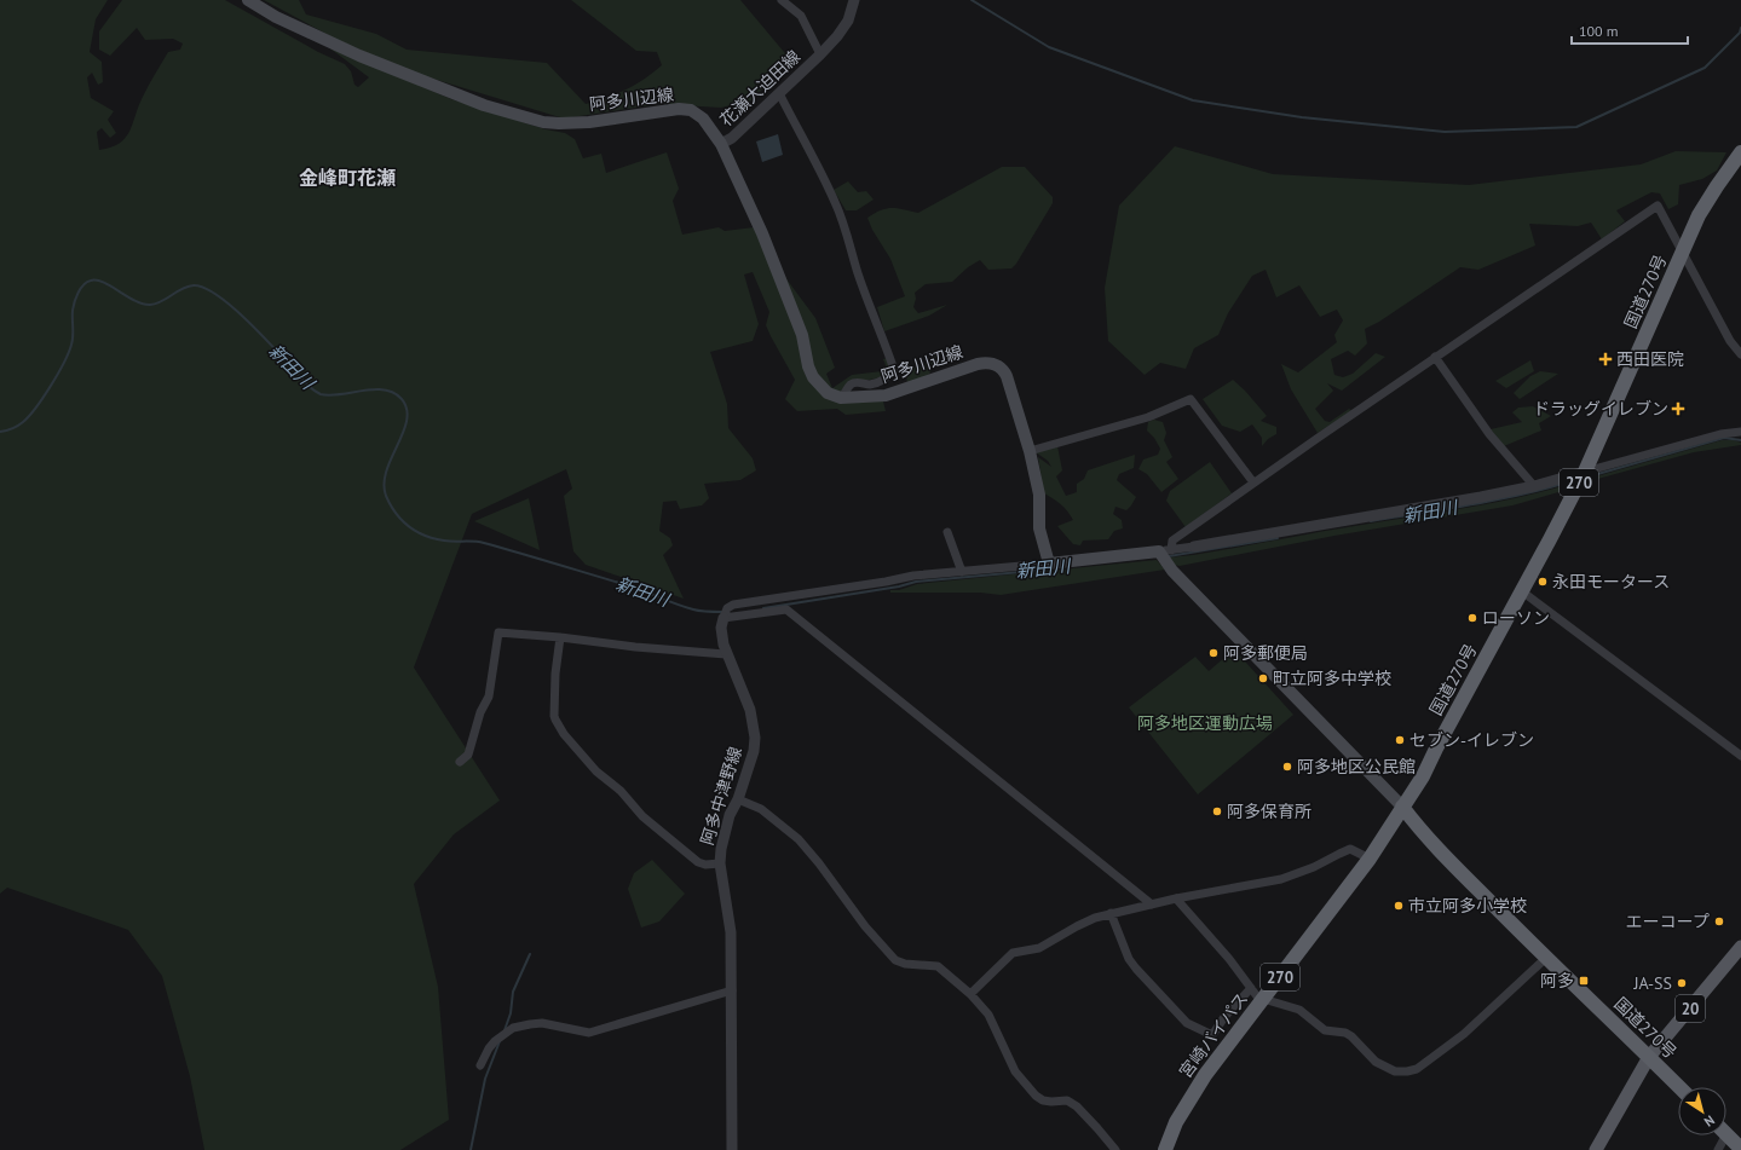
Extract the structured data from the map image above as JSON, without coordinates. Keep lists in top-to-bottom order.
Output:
{
  "streets": {
    "highway": ["国道270号", "270", "宮崎バイパス"],
    "main road": ["阿多川辺線", "20"],
    "street": ["花瀬大迫田線", "阿多中津野線"]
  },
  "crossings": [
    ["花瀬大迫田線", "阿多川辺線"],
    ["国道270号", "20"],
    ["国道270号", "宮崎バイパス"]
  ],
  "districts": ["金峰町花瀬"],
  "water": ["新田川"],
  "parks": ["阿多地区運動広場"],
  "places": {
    "health": ["西田医院", "ドラッグイレブン"],
    "other": [
      "永田モータース",
      "ローソン",
      "阿多郵便局",
      "町立阿多中学校",
      "セブン-イレブン",
      "阿多地区公民館",
      "阿多保育所",
      "市立阿多小学校",
      "エーコープ",
      "JA-SS"
    ],
    "transit": ["阿多"]
  },
  "scale_bar": "100 m",
  "north": "bottom right"
}
